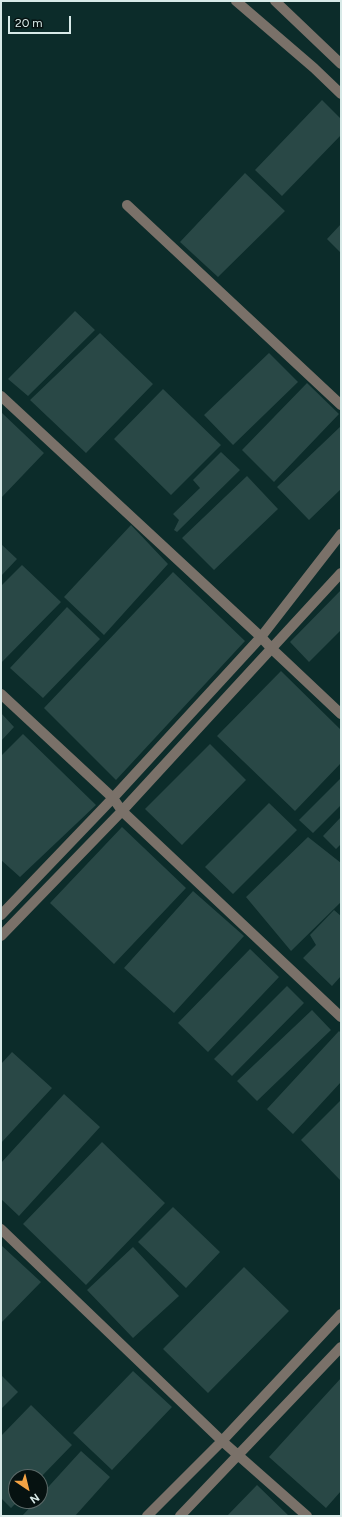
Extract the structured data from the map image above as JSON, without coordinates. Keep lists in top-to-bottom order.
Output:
{
  "scale_bar": "20 m",
  "north": "bottom right"
}
